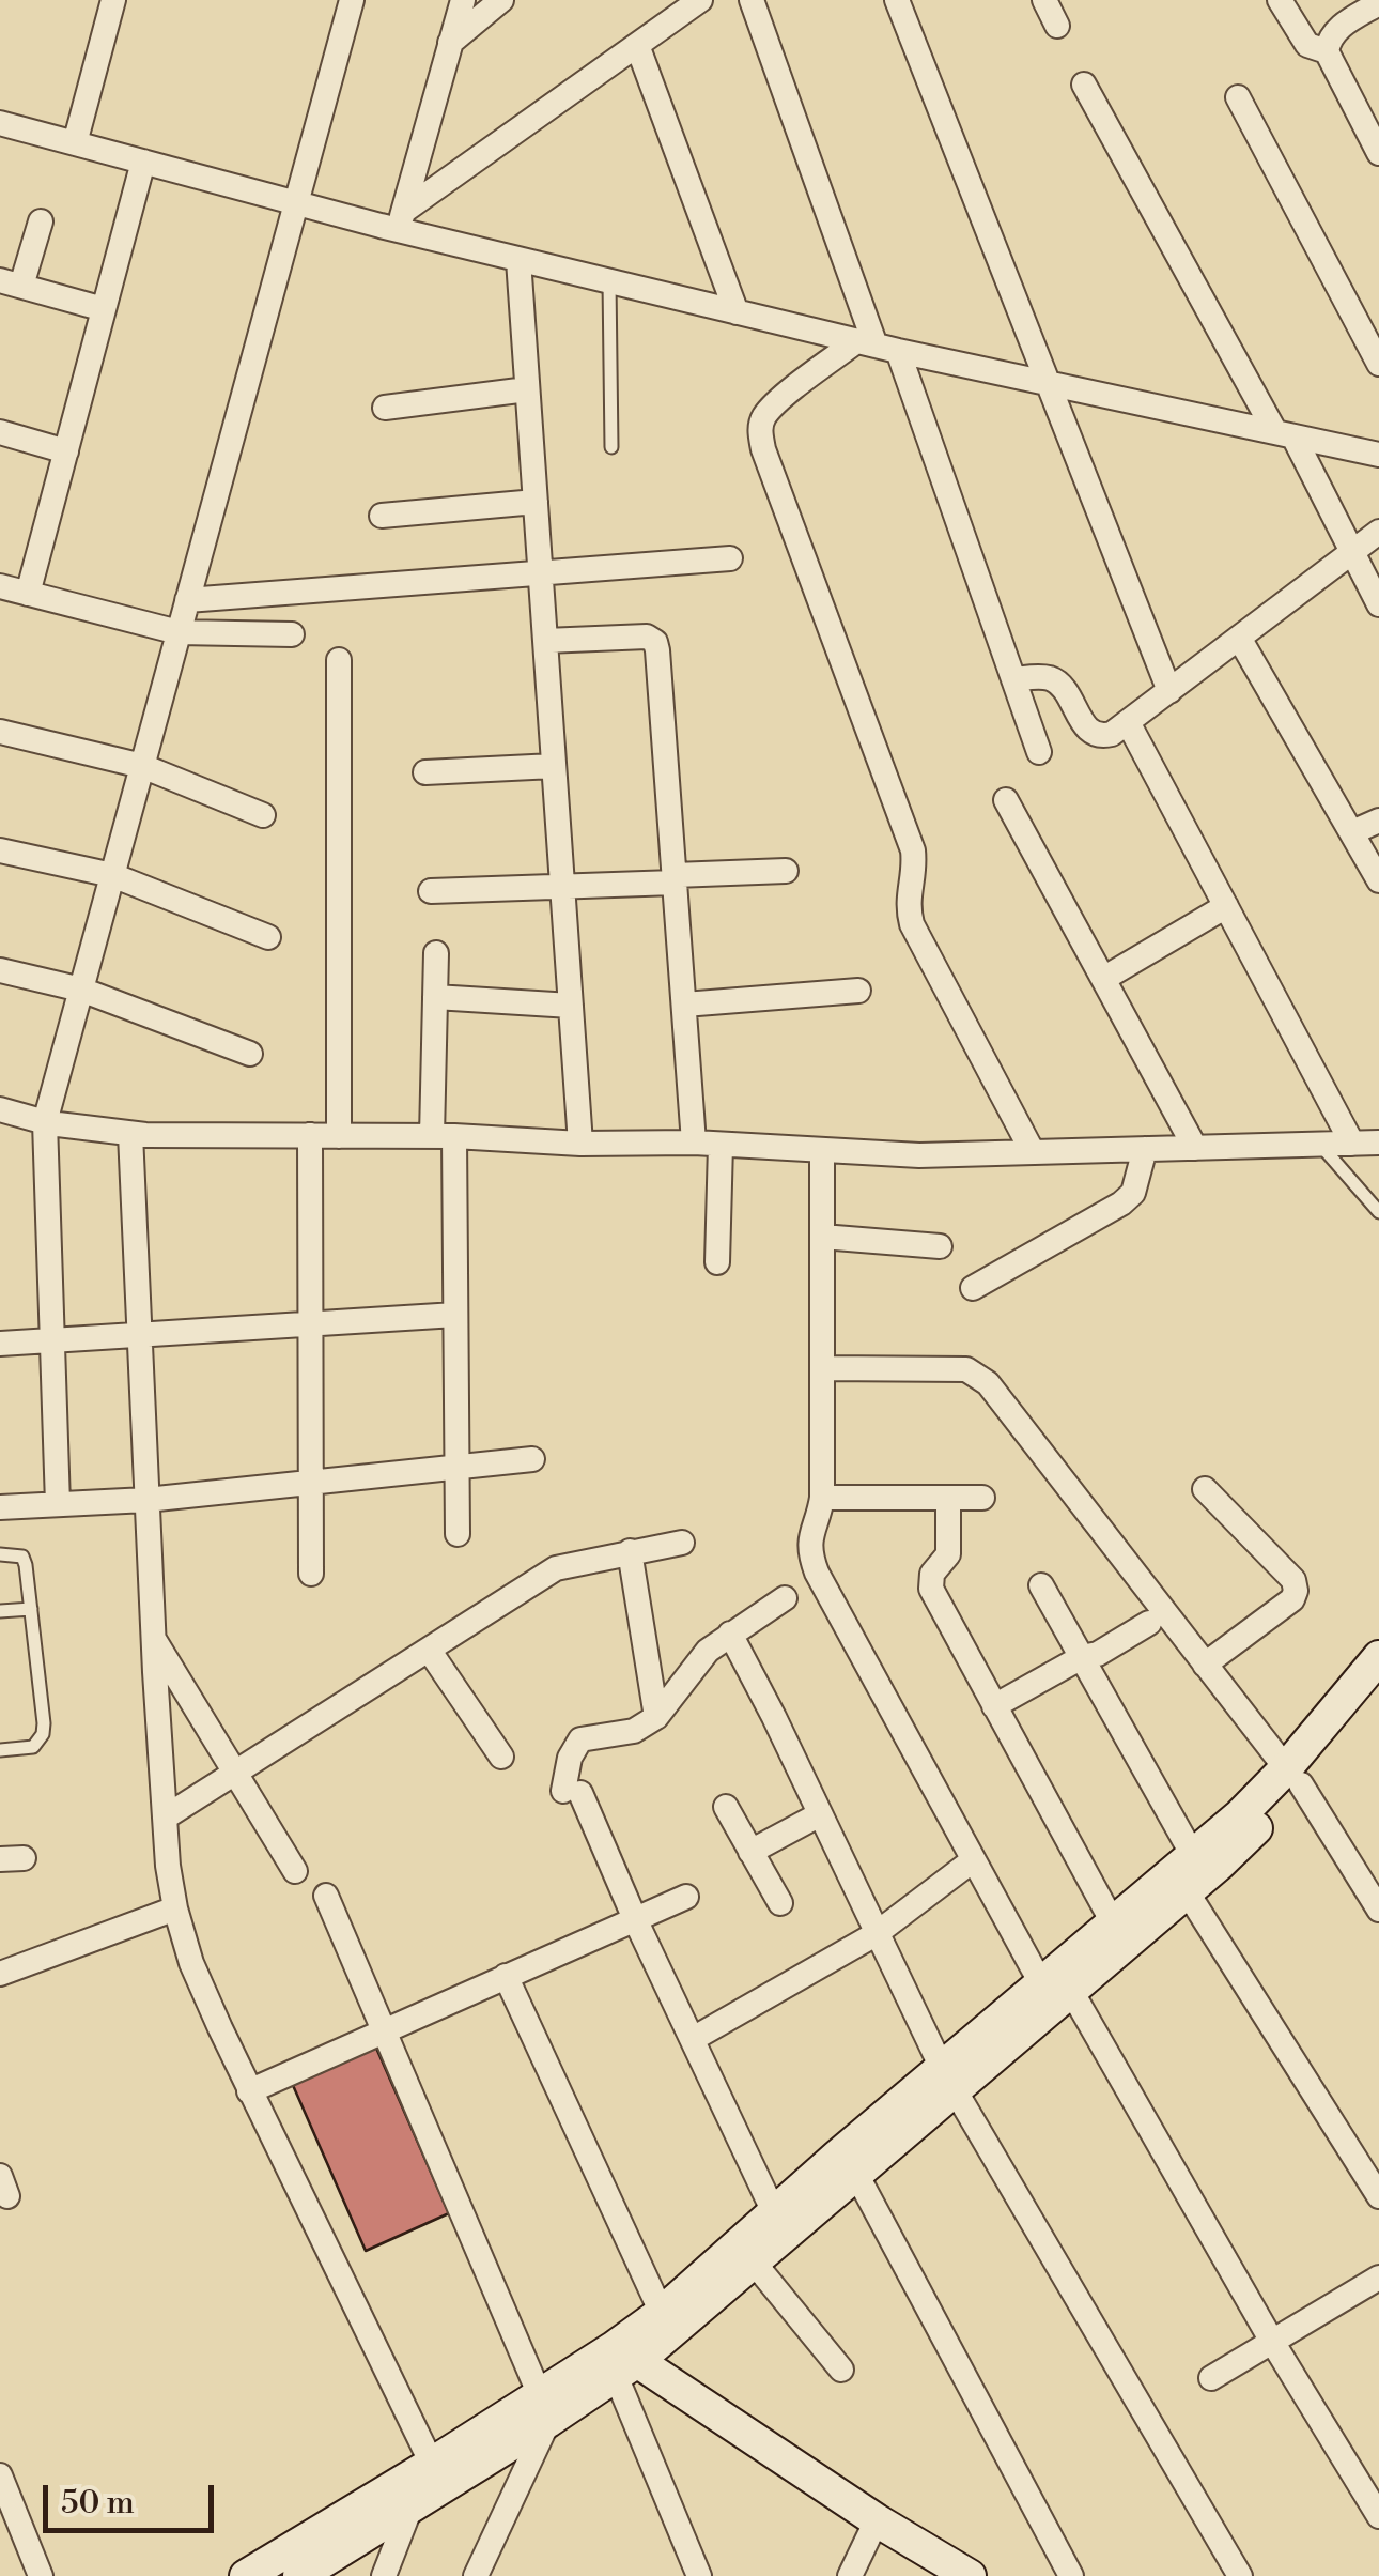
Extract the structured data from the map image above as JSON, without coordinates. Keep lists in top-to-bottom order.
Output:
{
  "scale_bar": "50 m"
}
